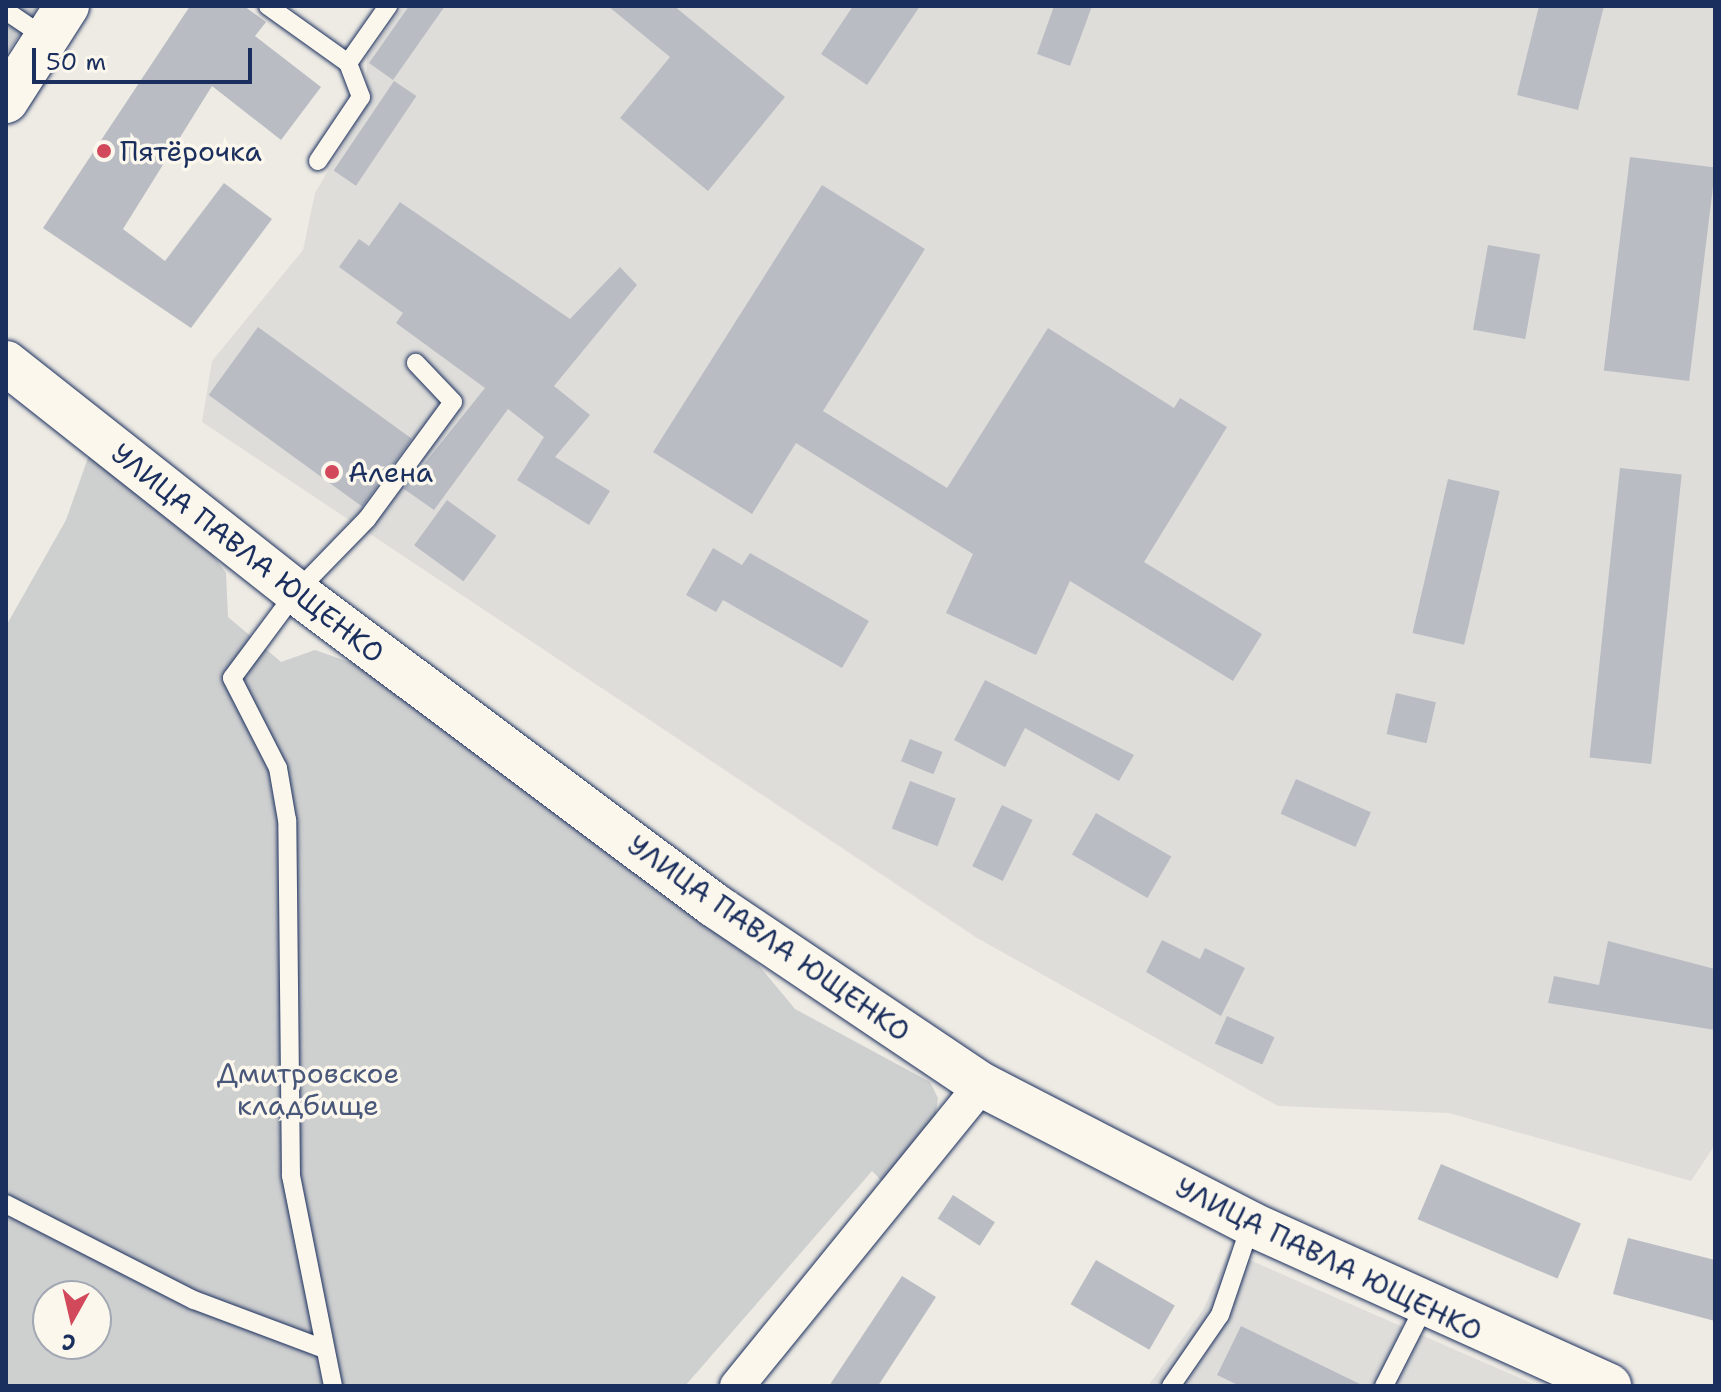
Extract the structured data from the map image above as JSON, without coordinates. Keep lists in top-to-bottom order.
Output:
{
  "streets": {
    "street": ["УЛИЦА ПАВЛА ЮЩЕНКО"]
  },
  "parks": ["Дмитровское кладбище"],
  "places": ["Пятёрочка", "Алена"],
  "scale_bar": "50 m",
  "north": "bottom"
}
